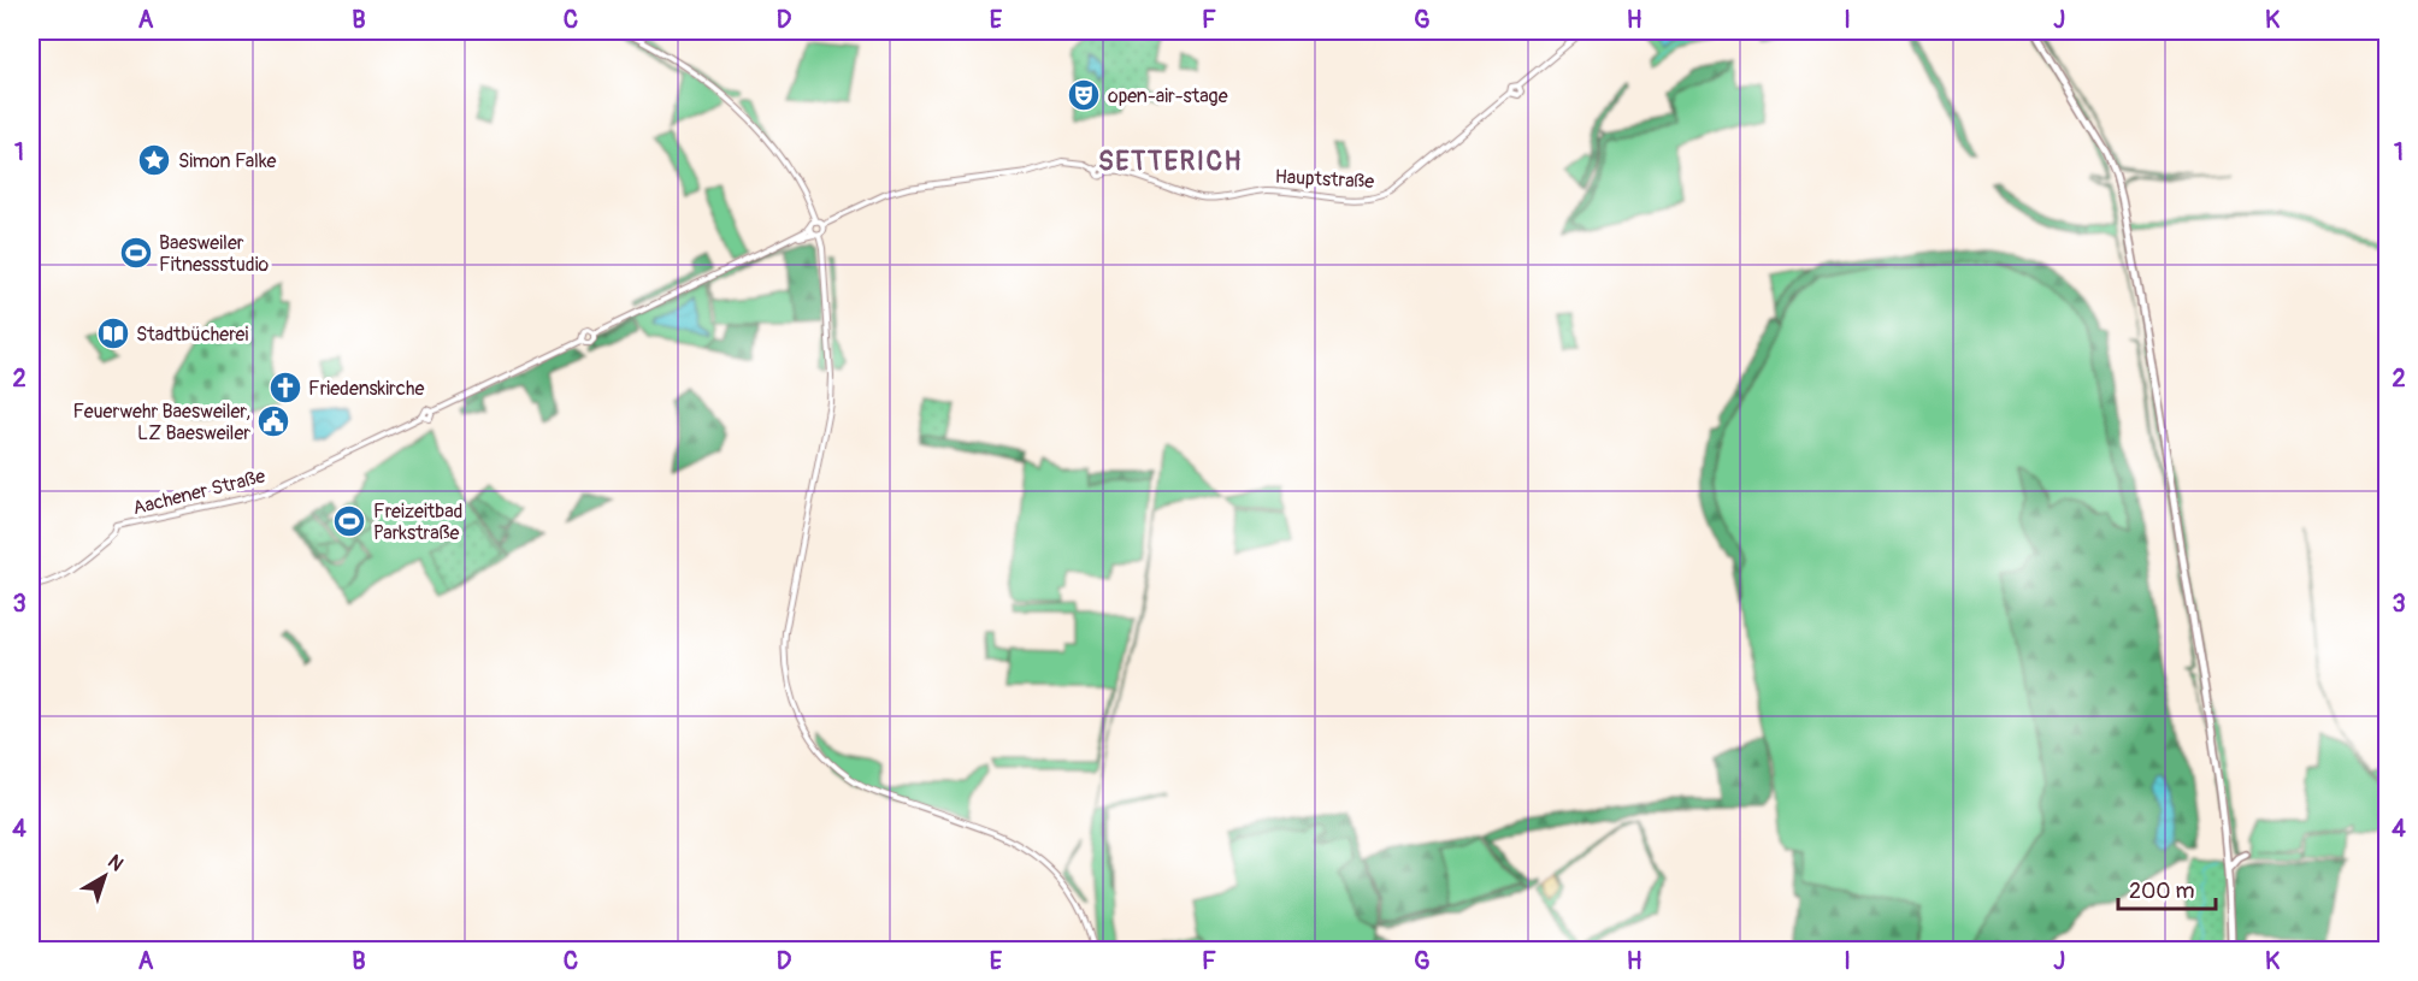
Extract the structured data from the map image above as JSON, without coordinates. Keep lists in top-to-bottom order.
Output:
{
  "streets": {
    "main road": ["Hauptstraße", "Aachener Straße"]
  },
  "districts": ["SETTERICH"],
  "places": {
    "theatre": ["open-air-stage"],
    "place": ["Simon Falke"],
    "sports": ["Baesweiler Fitnessstudio", "Freizeitbad Parkstraße"],
    "library": ["Stadtbücherei"],
    "church": ["Friedenskirche"],
    "public building": ["Feuerwehr Baesweiler, LZ Baesweiler"]
  },
  "scale_bar": "200 m",
  "north": "top right",
  "grid": {
    "columns": [
      "A",
      "B",
      "C",
      "D",
      "E",
      "F",
      "G",
      "H",
      "I",
      "J",
      "K"
    ],
    "rows": [
      "1",
      "2",
      "3",
      "4"
    ]
  }
}
